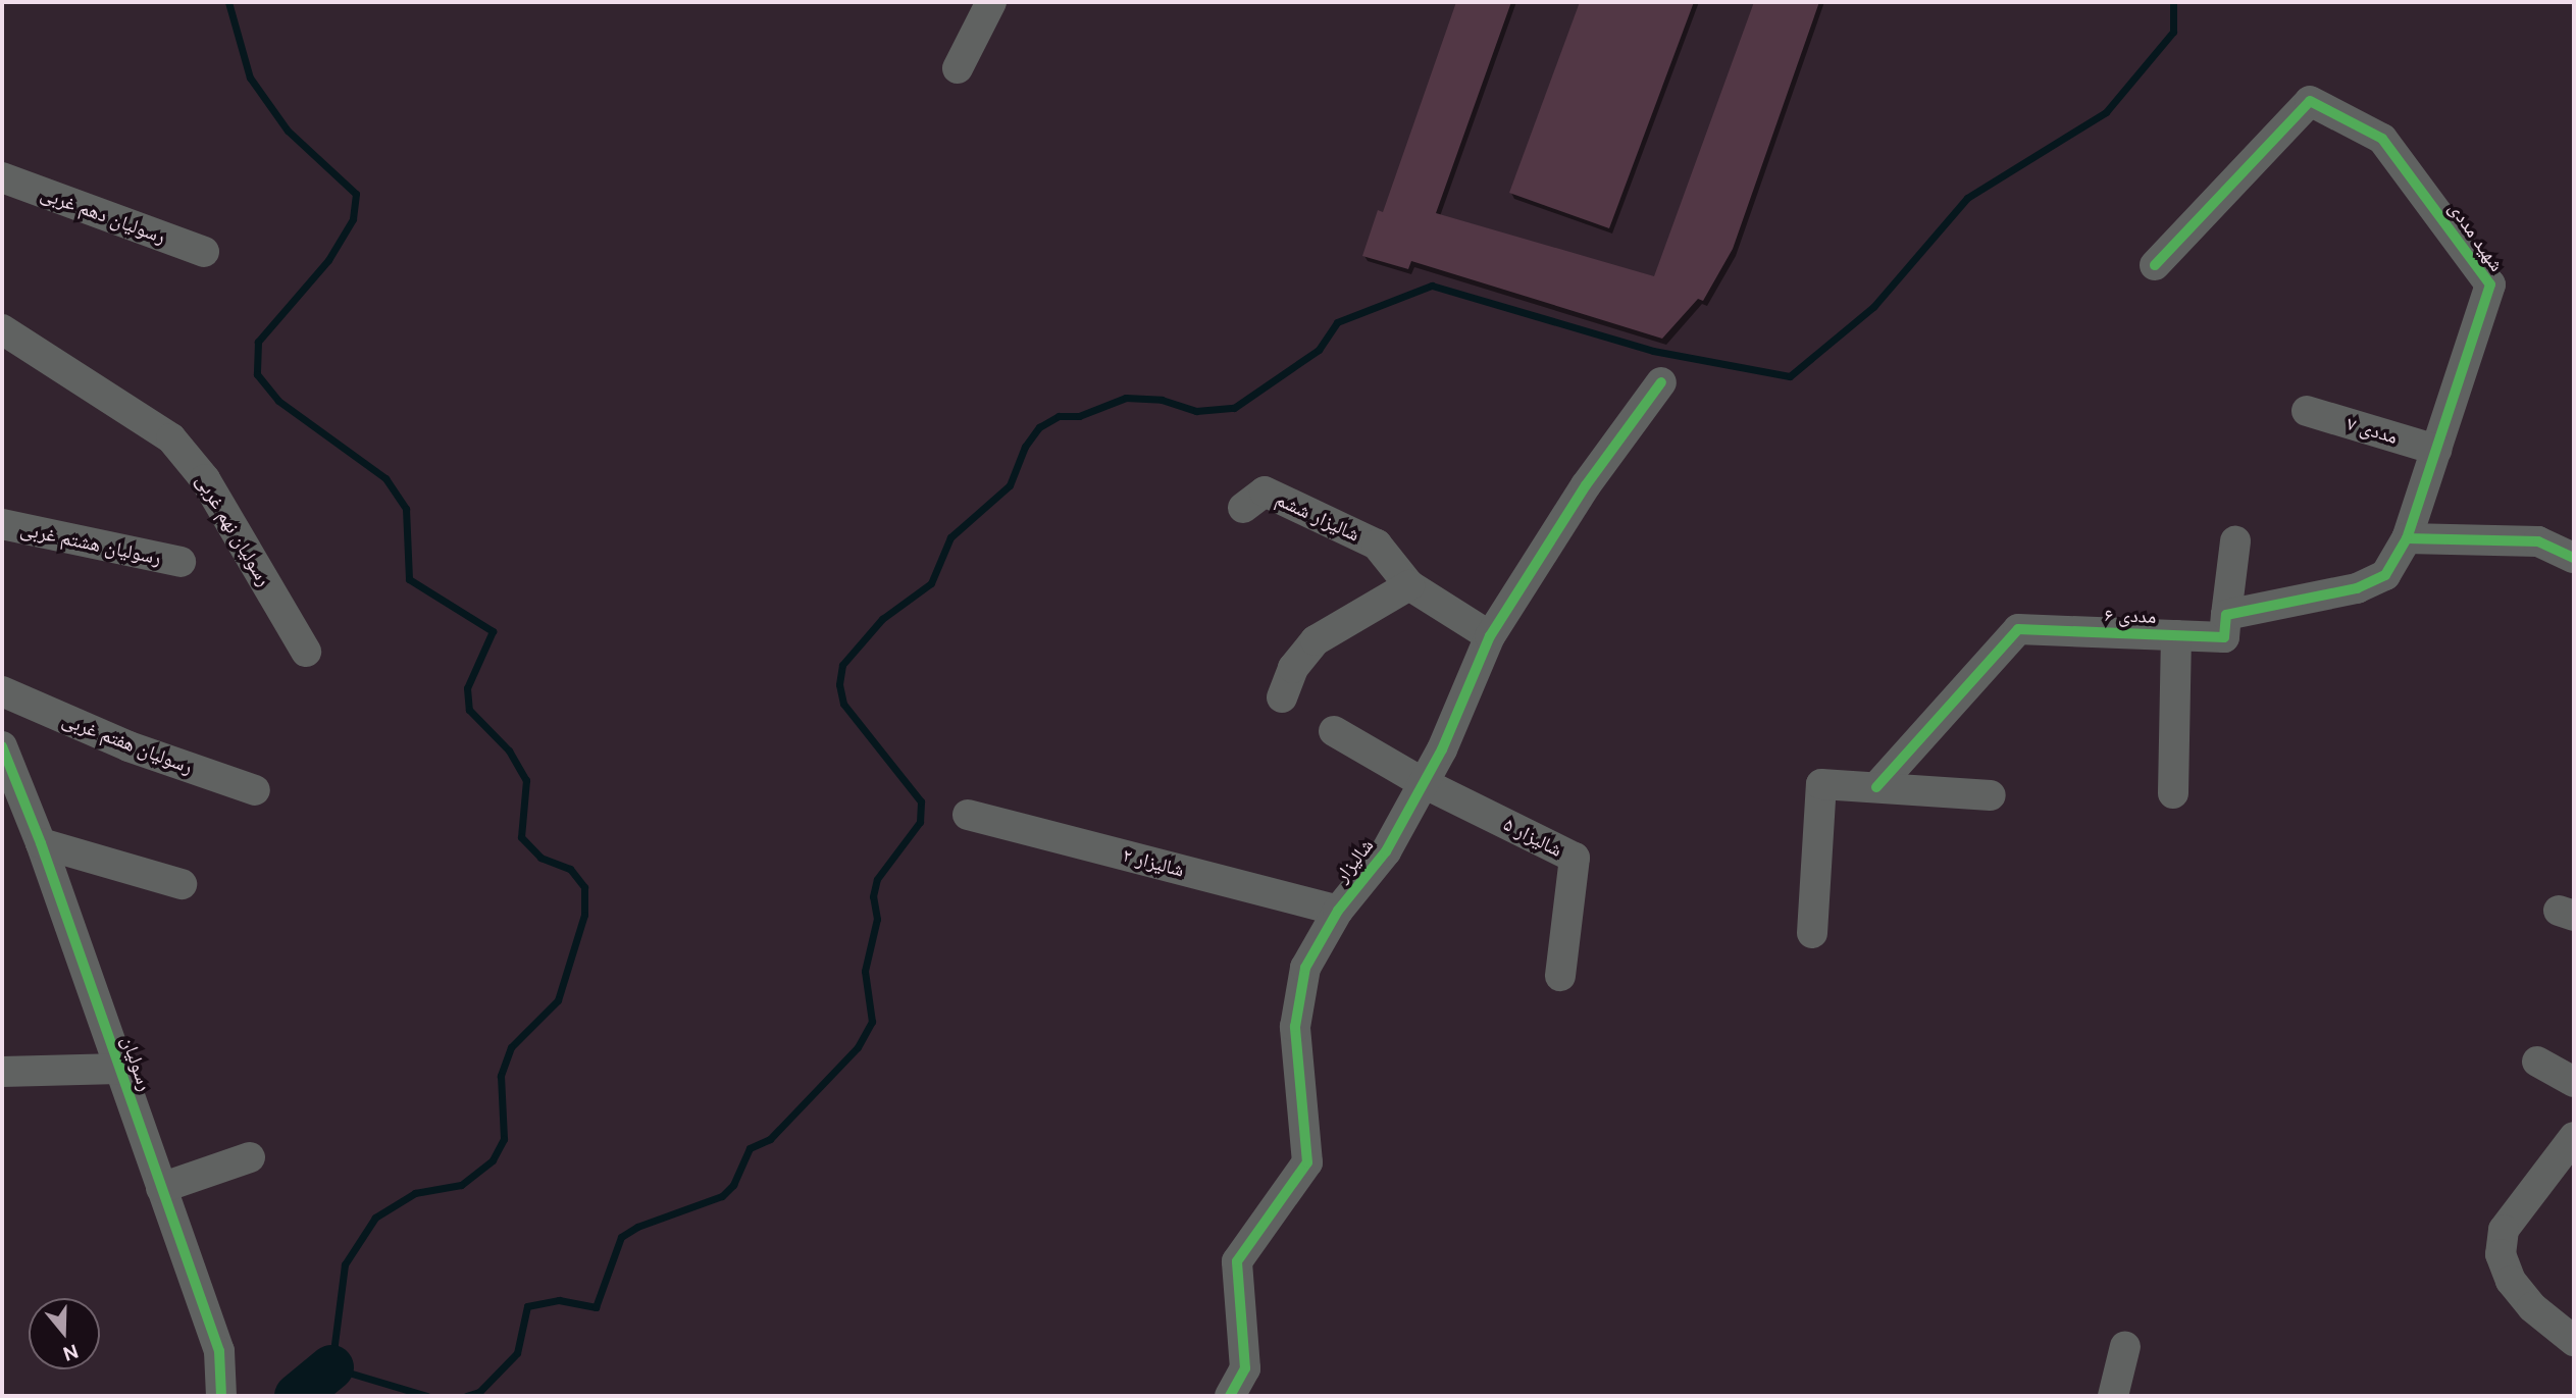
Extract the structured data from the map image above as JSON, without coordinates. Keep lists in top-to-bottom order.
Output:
{
  "streets": {
    "street": [
      "رسولیان دهم غربی",
      "شهید مددی",
      "مددی ۷",
      "شالیزار ششم",
      "رسولیان نهم غربی",
      "رسولیان هشتم غربی",
      "مددی ۶",
      "رسولیان هفتم غربی",
      "شالیزار ۵",
      "شالیزار",
      "شالیزار ۲",
      "رسولیان"
    ]
  },
  "crossings": [
    ["شهید مددی", "مددی ۷"],
    ["شالیزار ششم", "شالیزار"],
    ["شالیزار ۵", "شالیزار"],
    ["شالیزار", "شالیزار ۲"]
  ],
  "north": "bottom"
}
